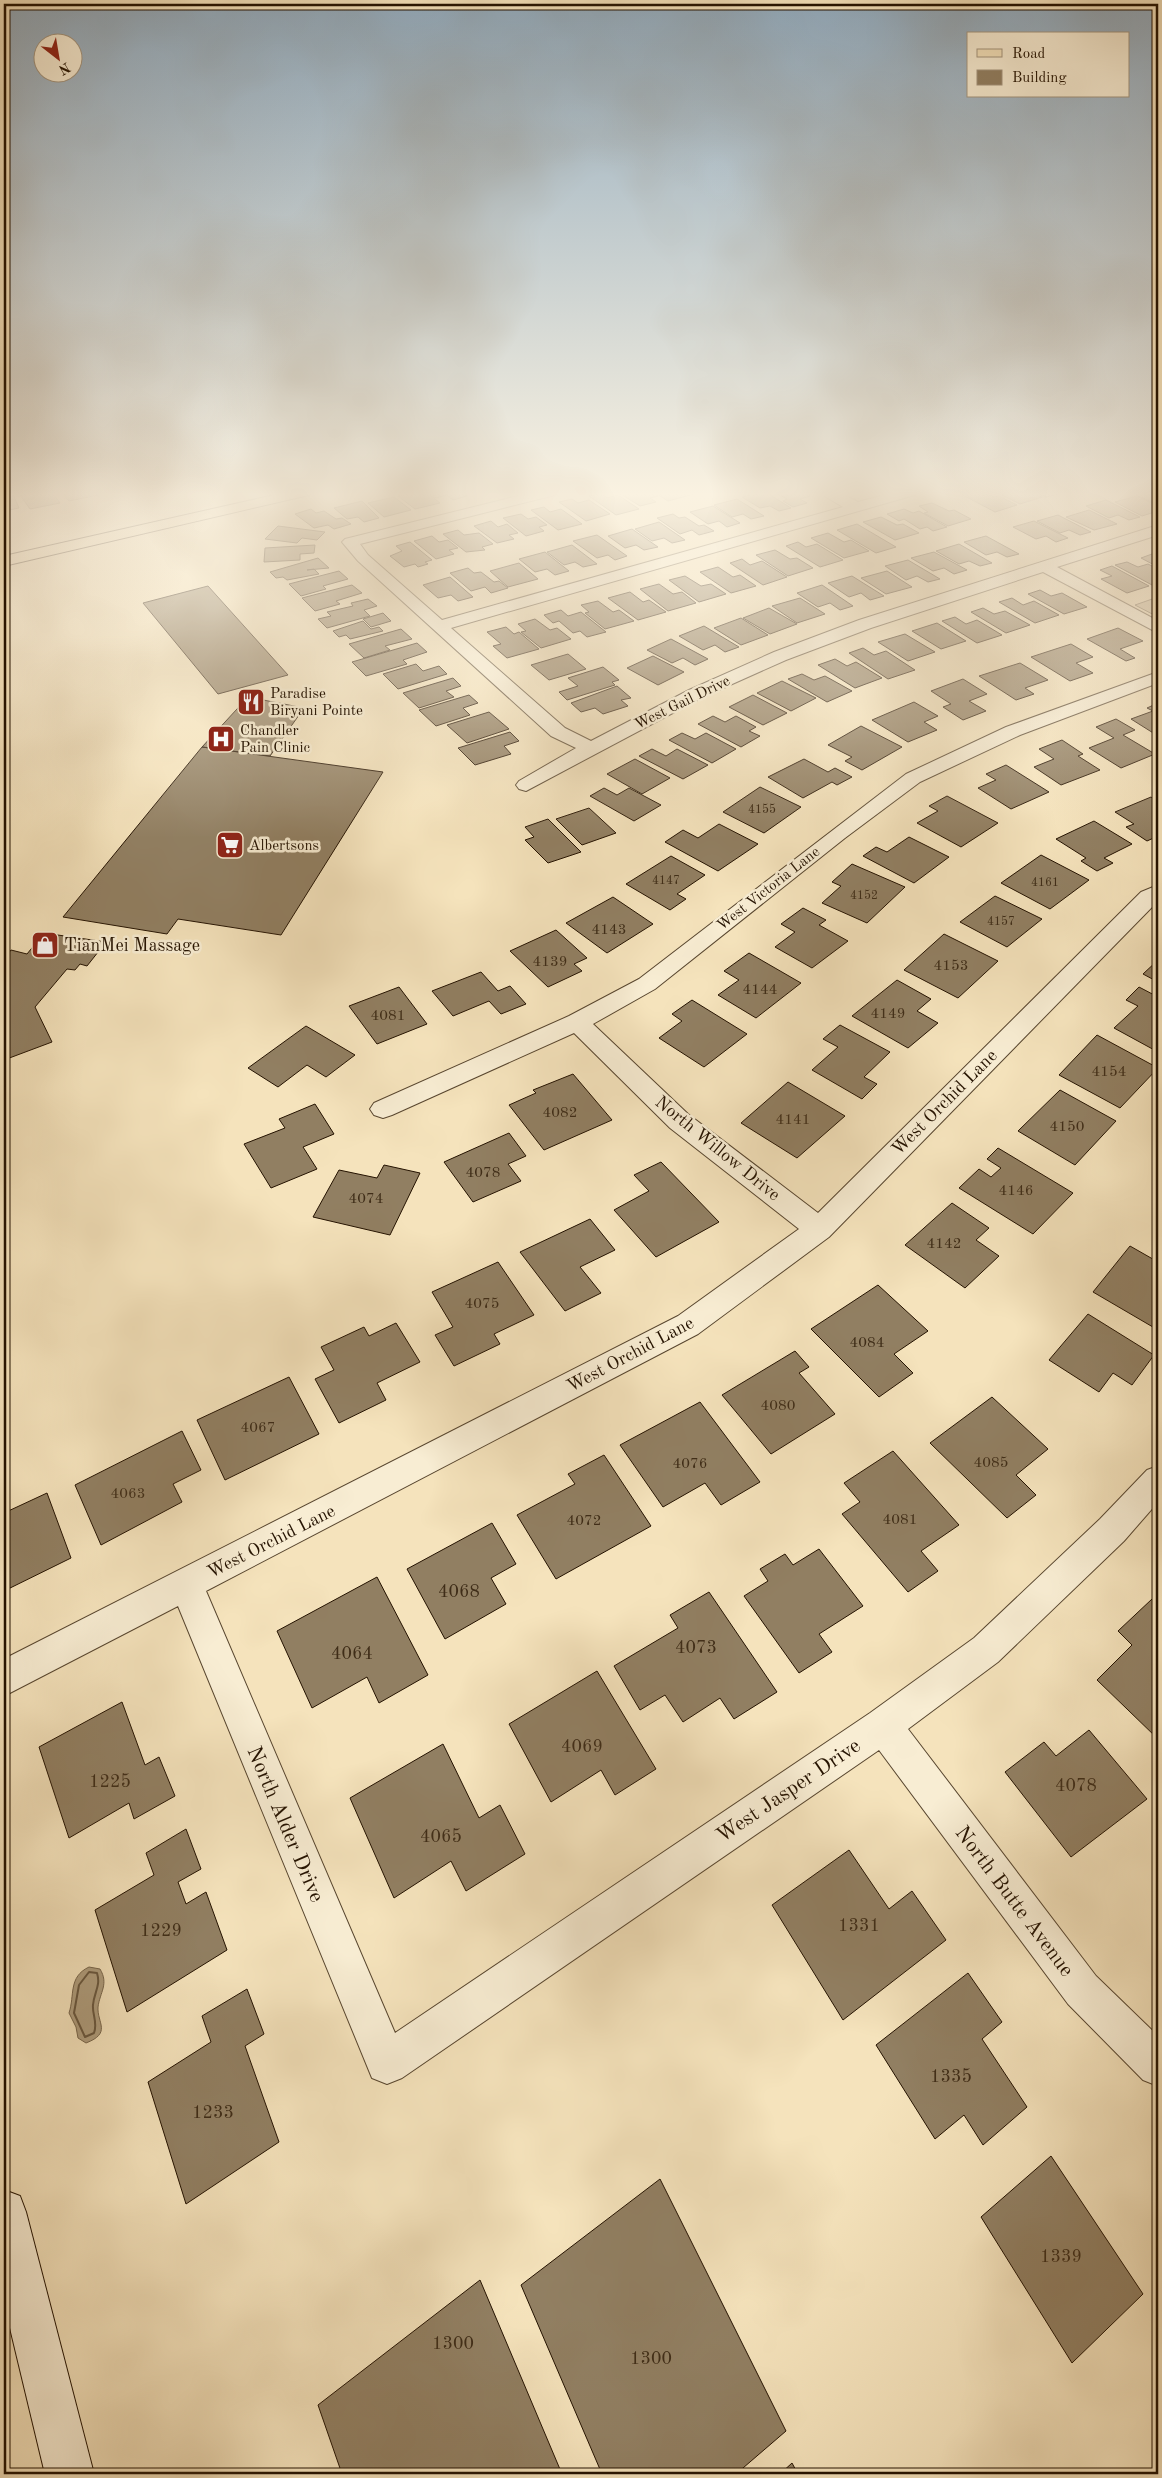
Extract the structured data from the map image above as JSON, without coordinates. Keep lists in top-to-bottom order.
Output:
{
  "streets": {
    "street": [
      "West Gail Drive",
      "West Victoria Lane",
      "West Orchid Lane",
      "North Willow Drive",
      "West Jasper Drive",
      "North Alder Drive",
      "North Butte Avenue"
    ]
  },
  "crossings": [
    ["West Victoria Lane", "North Willow Drive"],
    ["West Orchid Lane", "North Willow Drive"],
    ["West Orchid Lane", "North Alder Drive"],
    ["West Jasper Drive", "North Alder Drive"],
    ["West Jasper Drive", "North Butte Avenue"]
  ],
  "places": {
    "restaurant": ["Paradise Biryani Pointe"],
    "hospital": ["Chandler Pain Clinic"],
    "supermarket": ["Albertsons"],
    "shop": ["TianMei Massage"]
  },
  "house_numbers": [
    "4155",
    "4147",
    "4161",
    "4152",
    "4157",
    "4143",
    "4139",
    "4153",
    "4144",
    "4149",
    "4081",
    "4154",
    "4082",
    "4141",
    "4150",
    "4078",
    "4146",
    "4074",
    "4142",
    "4075",
    "4084",
    "4080",
    "4067",
    "4085",
    "4076",
    "4063",
    "4081",
    "4072",
    "4068",
    "4073",
    "4064",
    "4069",
    "1225",
    "4078",
    "4065",
    "1331",
    "1229",
    "1335",
    "1233",
    "1339",
    "1300",
    "1300"
  ],
  "legend": ["Road", "Building"],
  "north": "bottom right"
}
